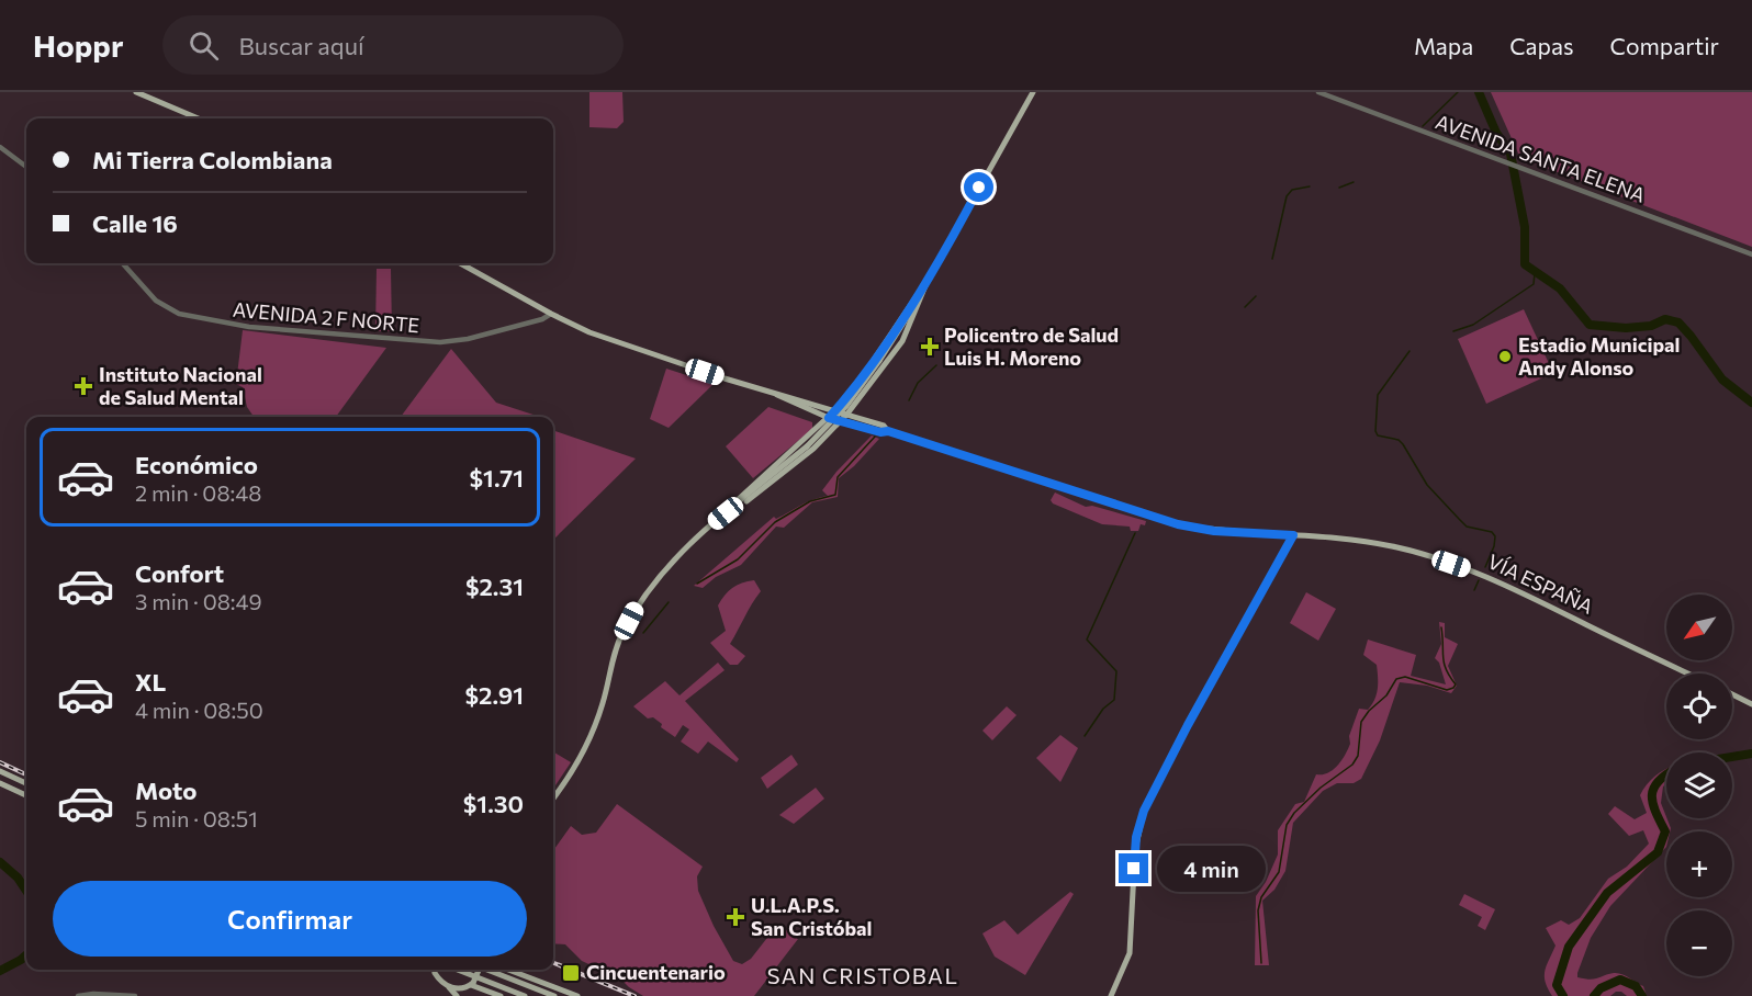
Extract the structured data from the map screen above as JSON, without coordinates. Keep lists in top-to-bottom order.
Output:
{
  "streets": {
    "main road": ["VÍA ESPAÑA"],
    "street": ["AVENIDA SANTA ELENA", "AVENIDA 2 F NORTE"]
  },
  "districts": ["SAN CRISTOBAL"],
  "places": {
    "health": ["Policentro de Salud Luis H. Moreno", "Instituto Nacional de Salud Mental", "U.L.A.P.S. San Cristóbal"],
    "other": ["Estadio Municipal Andy Alonso"],
    "transit": ["Cincuentenario"]
  },
  "north": "bottom left",
  "page": {
    "header": "Hoppr",
    "search": "Buscar aquí",
    "nav": ["Mapa", "Capas", "Compartir"],
    "banner": ["Mi Tierra Colombiana", "Calle 16"],
    "list": [
      {
        "name": "Económico",
        "note": "2 min · 08:48",
        "value": "$1.71"
      },
      {
        "name": "Confort",
        "note": "3 min · 08:49",
        "value": "$2.31"
      },
      {
        "name": "XL",
        "note": "4 min · 08:50",
        "value": "$2.91"
      },
      {
        "name": "Moto",
        "note": "5 min · 08:51",
        "value": "$1.30"
      }
    ],
    "map_buttons": ["+", "−"],
    "bubble": "4 min",
    "buttons": "Confirmar"
  }
}
